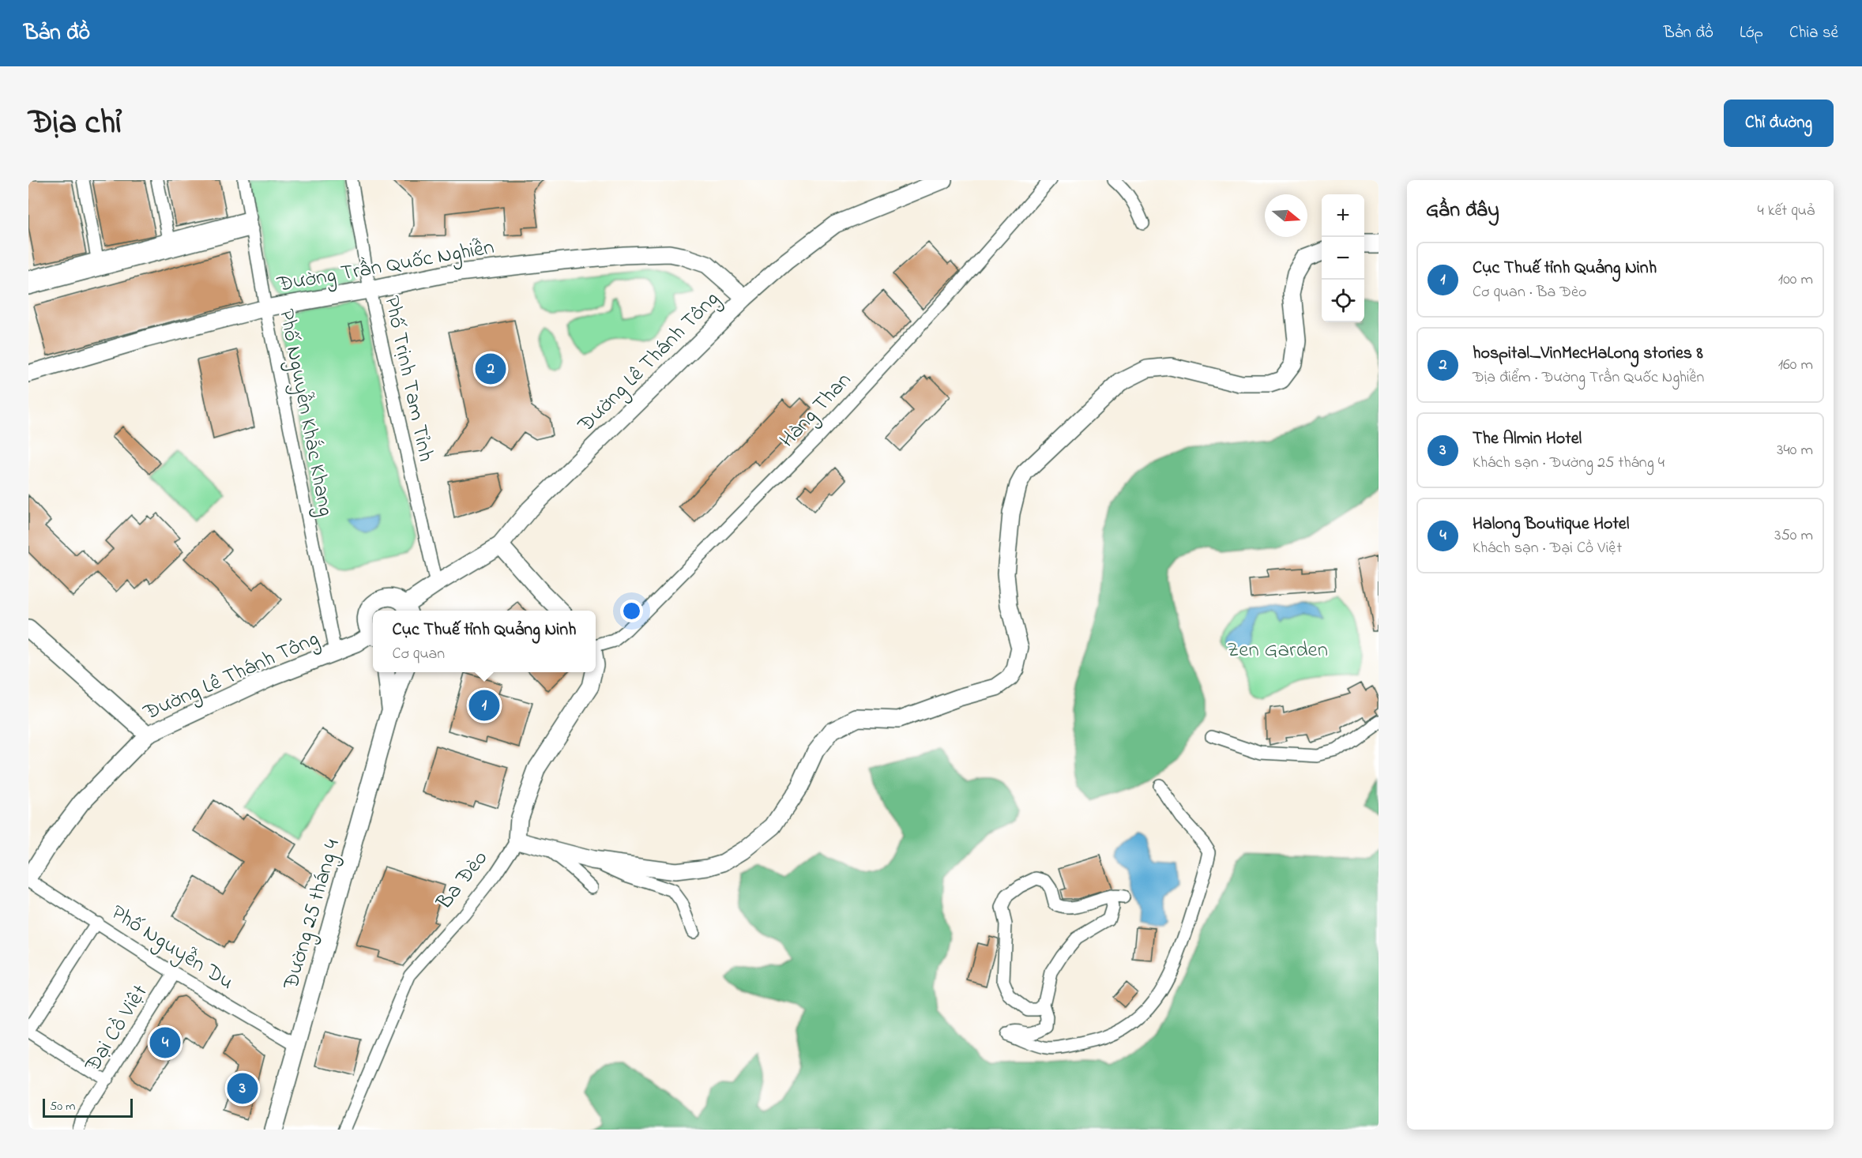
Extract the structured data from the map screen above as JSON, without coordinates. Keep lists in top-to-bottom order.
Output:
{
  "streets": {
    "street": [
      "Đường Trần Quốc Nghiễn",
      "Đường Lê Thánh Tông",
      "Phố Trịnh Tam Tỉnh",
      "Hàng Than",
      "Phố Nguyễn Khắc Khang",
      "Ba Đèo",
      "Đường 25 tháng 4",
      "Phố Nguyễn Du",
      "Đại Cồ Việt"
    ]
  },
  "crossings": [
    ["Đường Trần Quốc Nghiễn", "Đường Lê Thánh Tông"],
    ["Đường Trần Quốc Nghiễn", "Phố Trịnh Tam Tỉnh"],
    ["Đường Trần Quốc Nghiễn", "Phố Nguyễn Khắc Khang"],
    ["Đường Lê Thánh Tông", "Phố Trịnh Tam Tỉnh"],
    ["Đường Lê Thánh Tông", "Phố Nguyễn Khắc Khang"],
    ["Đường Lê Thánh Tông", "Phố Nguyễn Du"],
    ["Đường 25 tháng 4", "Phố Nguyễn Du"],
    ["Phố Nguyễn Du", "Đại Cồ Việt"]
  ],
  "parks": ["Zen Garden"],
  "scale_bar": "50 m",
  "north": "right",
  "page": {
    "header": "Bản đồ",
    "nav": ["Bản đồ", "Lớp", "Chia sẻ"],
    "title": "Địa chỉ",
    "buttons": "Chỉ đường",
    "heading": ["Gần đây", "4 kết quả"],
    "map_buttons": ["+", "−"],
    "list": [
      {
        "mark": "1",
        "name": "Cục Thuế tỉnh Quảng Ninh",
        "note": "Cơ quan · Ba Đèo",
        "value": "100 m"
      },
      {
        "mark": "2",
        "name": "hospital_VinMecHaLong stories 8",
        "note": "Địa điểm · Đường Trần Quốc Nghiễn",
        "value": "160 m"
      },
      {
        "mark": "3",
        "name": "The Almin Hotel",
        "note": "Khách sạn · Đường 25 tháng 4",
        "value": "340 m"
      },
      {
        "mark": "4",
        "name": "Halong Boutique Hotel",
        "note": "Khách sạn · Đại Cồ Việt",
        "value": "350 m"
      }
    ],
    "pins": [
      "2",
      "1",
      "4",
      "3"
    ],
    "popup": ["Cục Thuế tỉnh Quảng Ninh", "Cơ quan"],
    "scale": "50 m"
  }
}
